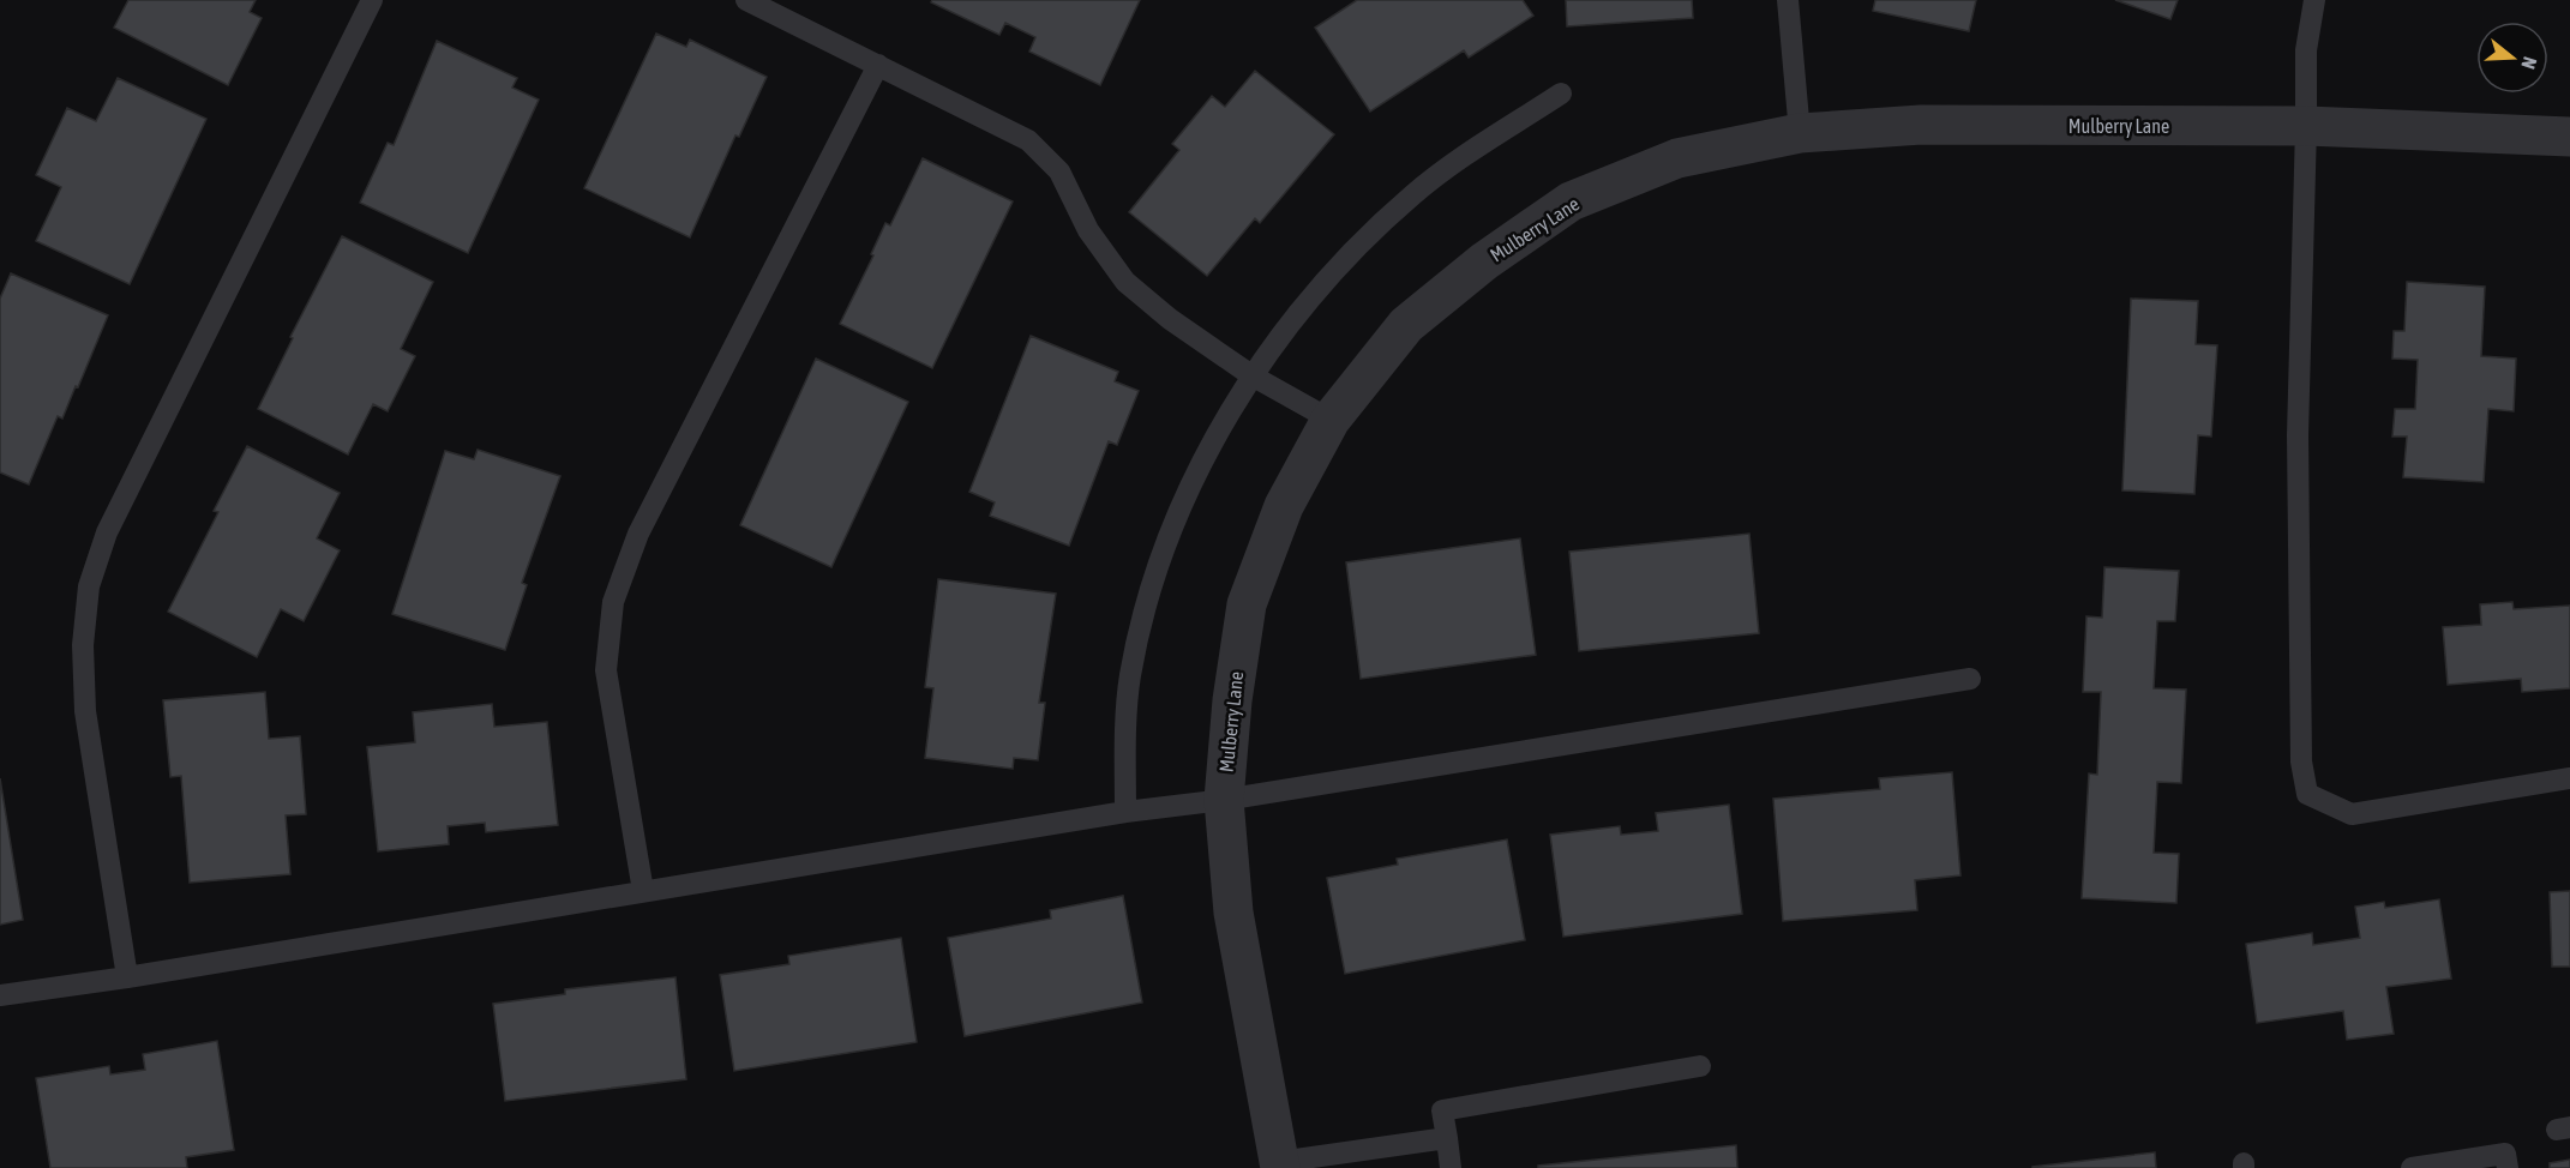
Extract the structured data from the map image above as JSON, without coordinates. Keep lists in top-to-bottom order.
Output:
{
  "streets": {
    "street": ["Mulberry Lane"]
  },
  "north": "right"
}
